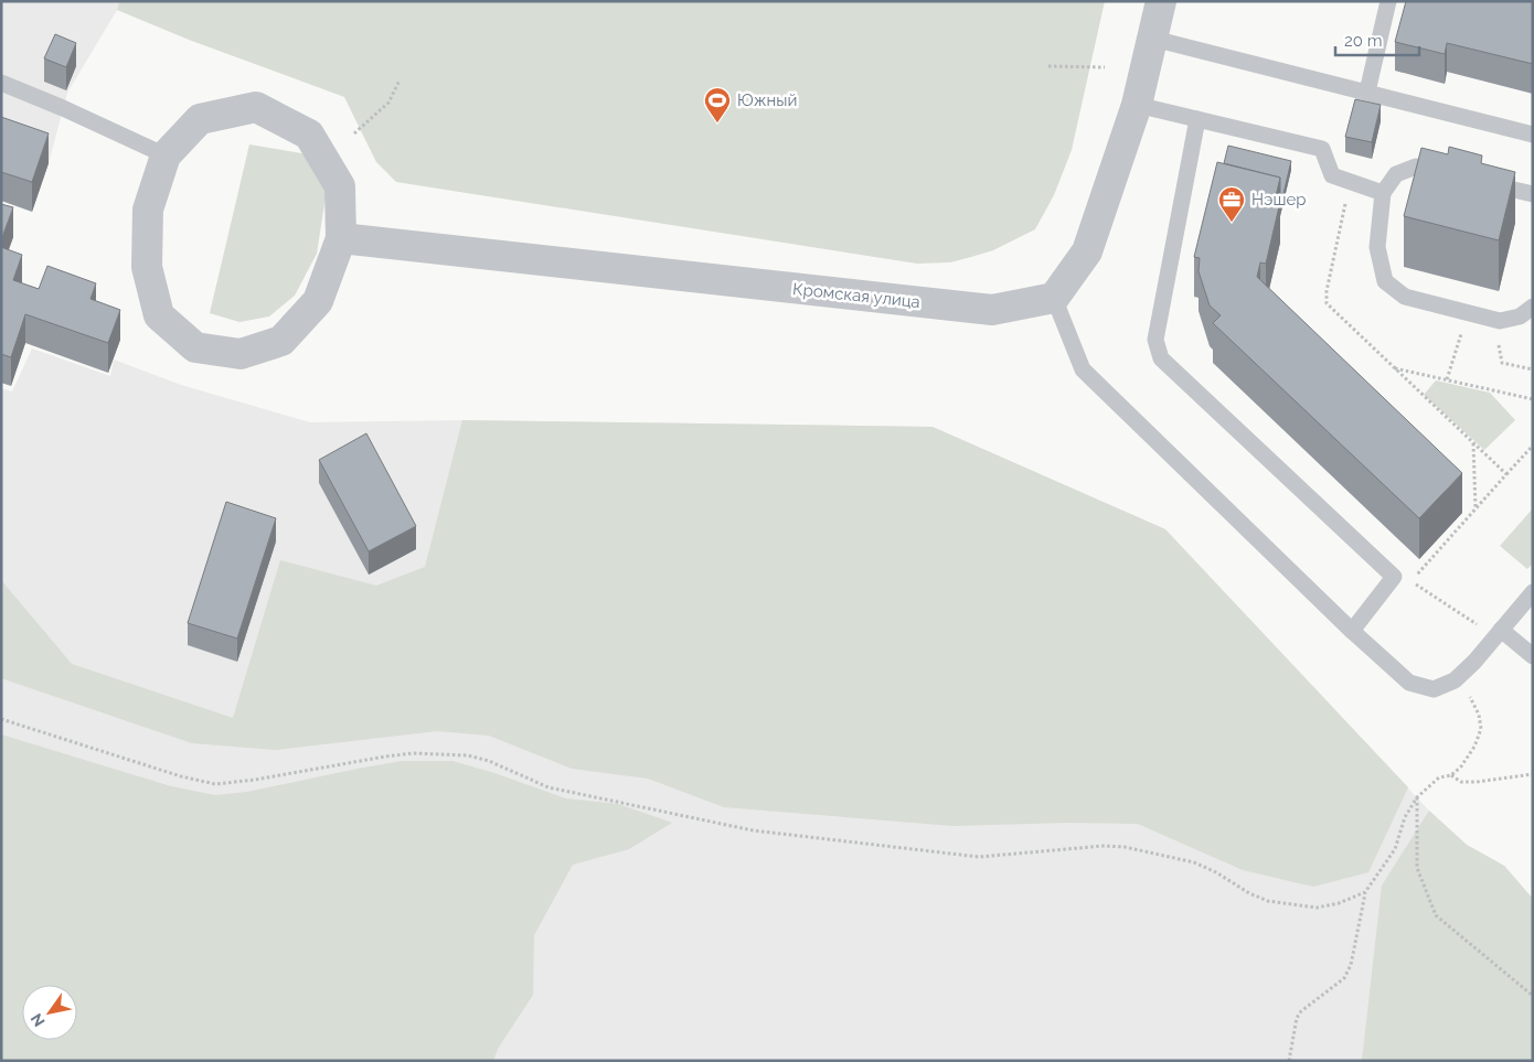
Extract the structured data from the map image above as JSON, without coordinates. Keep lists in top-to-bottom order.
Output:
{
  "streets": {
    "street": ["Кромская улица"]
  },
  "places": {
    "sports": ["Южный"],
    "office": ["Нэшер"]
  },
  "scale_bar": "20 m",
  "north": "bottom left"
}
